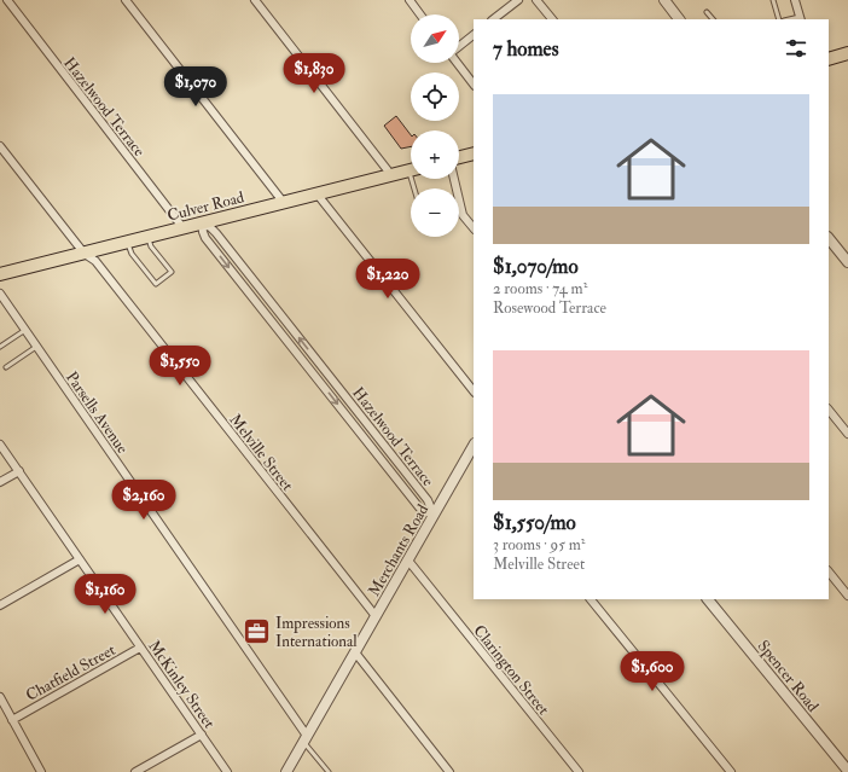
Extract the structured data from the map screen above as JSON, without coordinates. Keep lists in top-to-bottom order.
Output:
{
  "streets": {
    "main road": ["Culver Road"],
    "street": [
      "Hazelwood Terrace",
      "Parsells Avenue",
      "Melville Street",
      "Merchants Road",
      "Clarington Street",
      "Chatfield Street",
      "Spencer Road",
      "McKinley Street"
    ]
  },
  "crossings": [
    ["Hazelwood Terrace", "Culver Road"],
    ["Hazelwood Terrace", "Merchants Road"],
    ["Culver Road", "Melville Street"],
    ["Parsells Avenue", "Merchants Road"],
    ["Melville Street", "Merchants Road"],
    ["Merchants Road", "Clarington Street"],
    ["Chatfield Street", "McKinley Street"]
  ],
  "places": {
    "office": ["Impressions International"]
  },
  "north": "top right",
  "page": {
    "map_buttons": ["+", "−"],
    "heading": "7 homes",
    "price": [
      "$1,830",
      "$1,070",
      "$1,220",
      "$1,550",
      "$2,160",
      "$1,160",
      "$1,600"
    ],
    "list": [
      {
        "name": "$1,070/mo",
        "note": "2 rooms · 74 m² · Rosewood Terrace"
      },
      {
        "name": "$1,550/mo",
        "note": "3 rooms · 95 m² · Melville Street"
      }
    ]
  }
}
